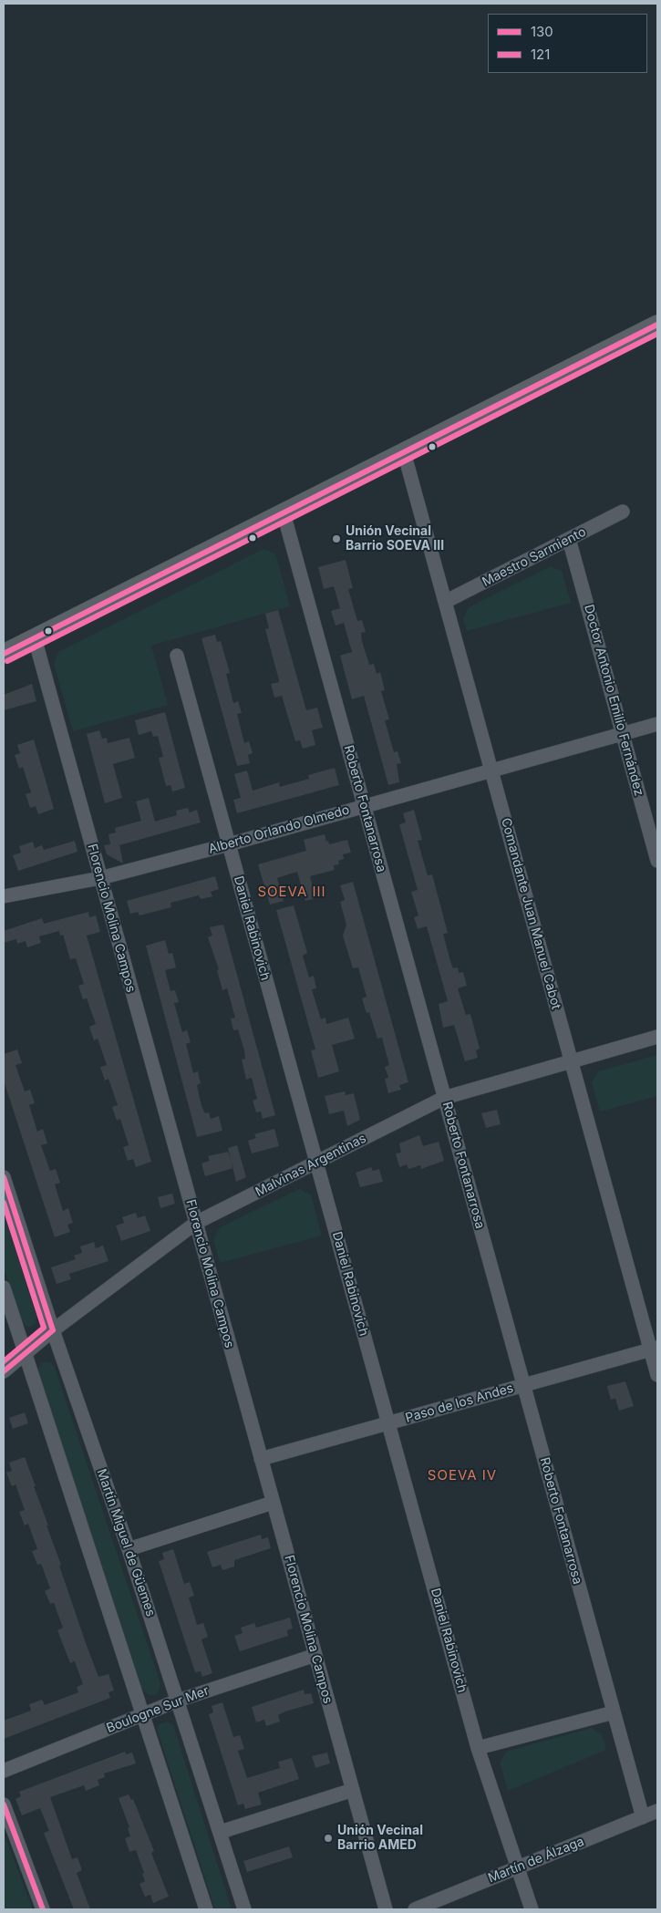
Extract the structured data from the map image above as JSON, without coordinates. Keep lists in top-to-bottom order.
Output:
{
  "streets": {
    "street": [
      "Maestro Sarmiento",
      "Doctor Antonio Emilio Fernández",
      "Roberto Fontanarrosa",
      "Alberto Orlando Olmedo",
      "Comandante Juan Manuel Cabot",
      "Florencio Molina Campos",
      "Daniel Rabinovich",
      "Malvinas Argentinas",
      "Paso de los Andes",
      "Martín Miguel de Güemes",
      "Boulogne Sur Mer",
      "Martín de Álzaga"
    ]
  },
  "crossings": [
    ["Maestro Sarmiento", "Doctor Antonio Emilio Fernández"],
    ["Maestro Sarmiento", "Comandante Juan Manuel Cabot"],
    ["Doctor Antonio Emilio Fernández", "Alberto Orlando Olmedo"],
    ["Roberto Fontanarrosa", "Alberto Orlando Olmedo"],
    ["Roberto Fontanarrosa", "Malvinas Argentinas"],
    ["Roberto Fontanarrosa", "Paso de los Andes"],
    ["Roberto Fontanarrosa", "Martín de Álzaga"],
    ["Alberto Orlando Olmedo", "Comandante Juan Manuel Cabot"],
    ["Alberto Orlando Olmedo", "Florencio Molina Campos"],
    ["Alberto Orlando Olmedo", "Daniel Rabinovich"],
    ["Comandante Juan Manuel Cabot", "Malvinas Argentinas"],
    ["Comandante Juan Manuel Cabot", "Paso de los Andes"],
    ["Florencio Molina Campos", "Malvinas Argentinas"],
    ["Florencio Molina Campos", "Paso de los Andes"],
    ["Florencio Molina Campos", "Boulogne Sur Mer"],
    ["Daniel Rabinovich", "Malvinas Argentinas"],
    ["Daniel Rabinovich", "Paso de los Andes"],
    ["Daniel Rabinovich", "Martín de Álzaga"],
    ["Malvinas Argentinas", "Martín Miguel de Güemes"],
    ["Martín Miguel de Güemes", "Boulogne Sur Mer"]
  ],
  "districts": ["SOEVA III", "SOEVA IV"],
  "places": ["Unión Vecinal Barrio SOEVA III", "Unión Vecinal Barrio AMED"],
  "lines": ["transit line 130", "transit line 121"],
  "legend": ["130", "121"]
}
